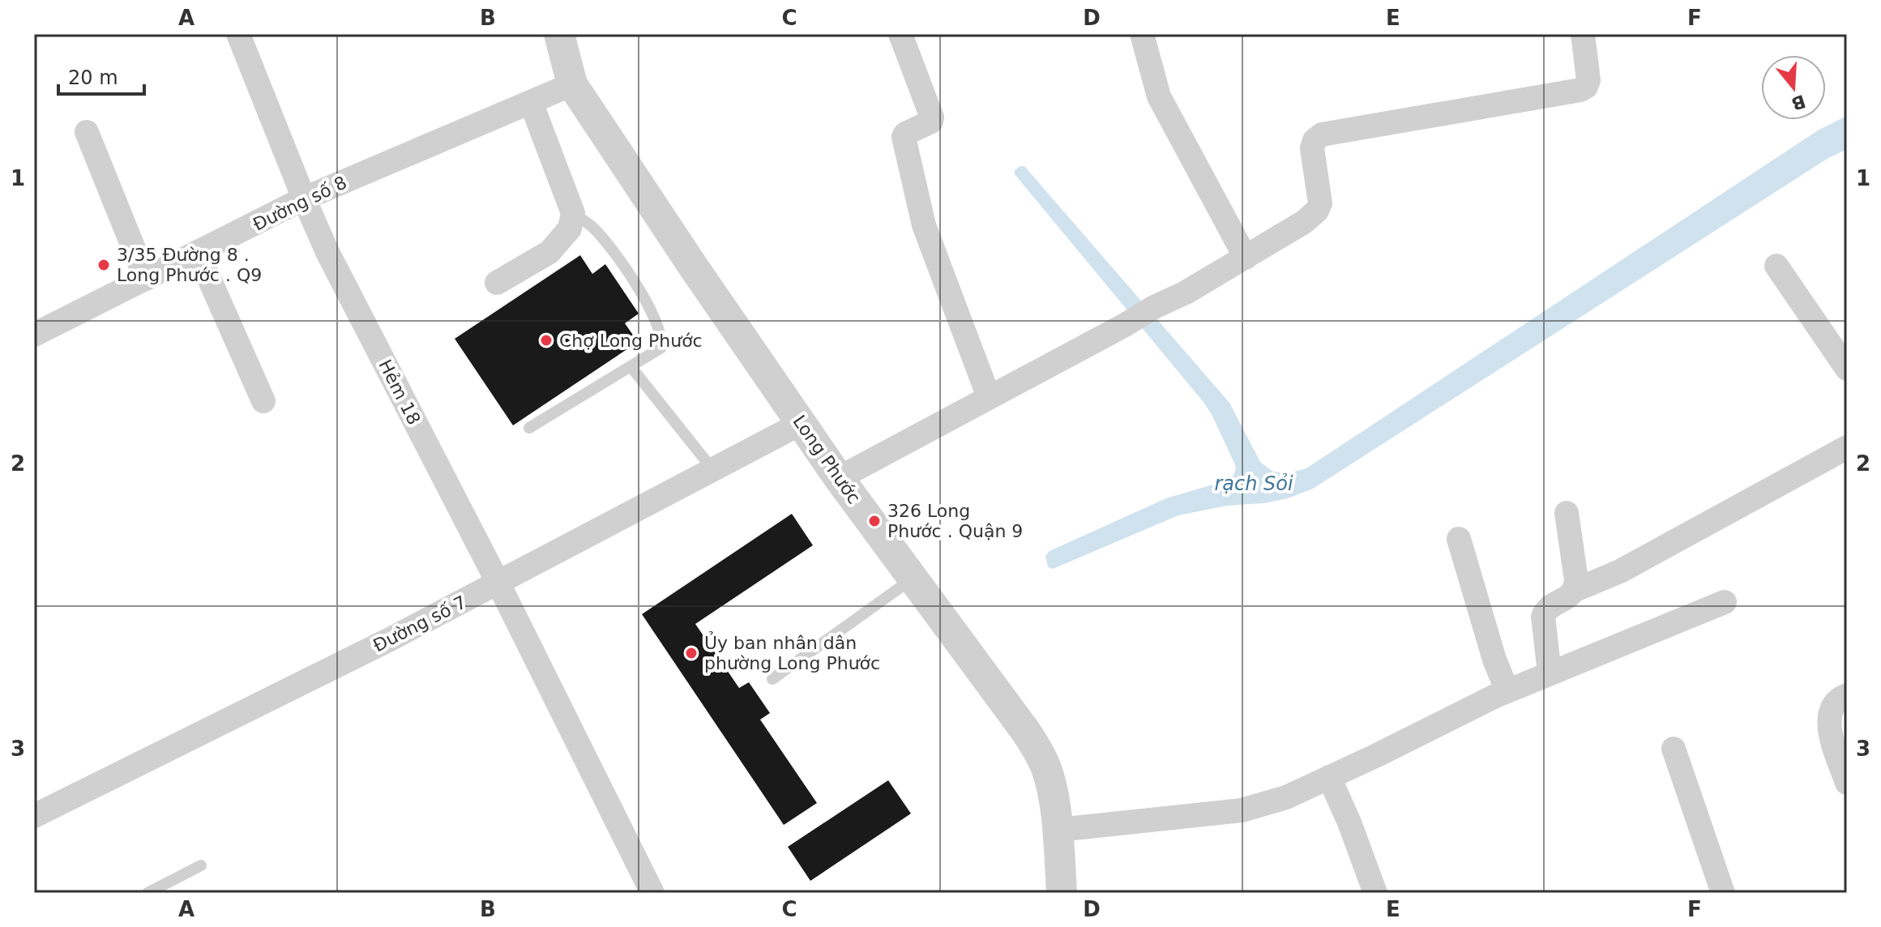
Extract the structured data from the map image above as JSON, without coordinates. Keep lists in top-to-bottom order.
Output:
{
  "streets": {
    "street": [
      "Đường số 8",
      "Hẻm 18",
      "Long Phước",
      "Đường số 7"
    ]
  },
  "crossings": [
    ["Đường số 8", "Hẻm 18"],
    ["Đường số 8", "Long Phước"],
    ["Hẻm 18", "Đường số 7"],
    ["Long Phước", "Đường số 7"]
  ],
  "water": ["rạch Sỏi"],
  "places": [
    "3/35 Đường 8 . Long Phước . Q9",
    "Chợ Long Phước",
    "326 Long Phước . Quận 9",
    "Ủy ban nhân dân phường Long Phước"
  ],
  "scale_bar": "20 m",
  "north": "bottom",
  "grid": {
    "columns": [
      "A",
      "B",
      "C",
      "D",
      "E",
      "F"
    ],
    "rows": ["1", "2", "3"]
  }
}
